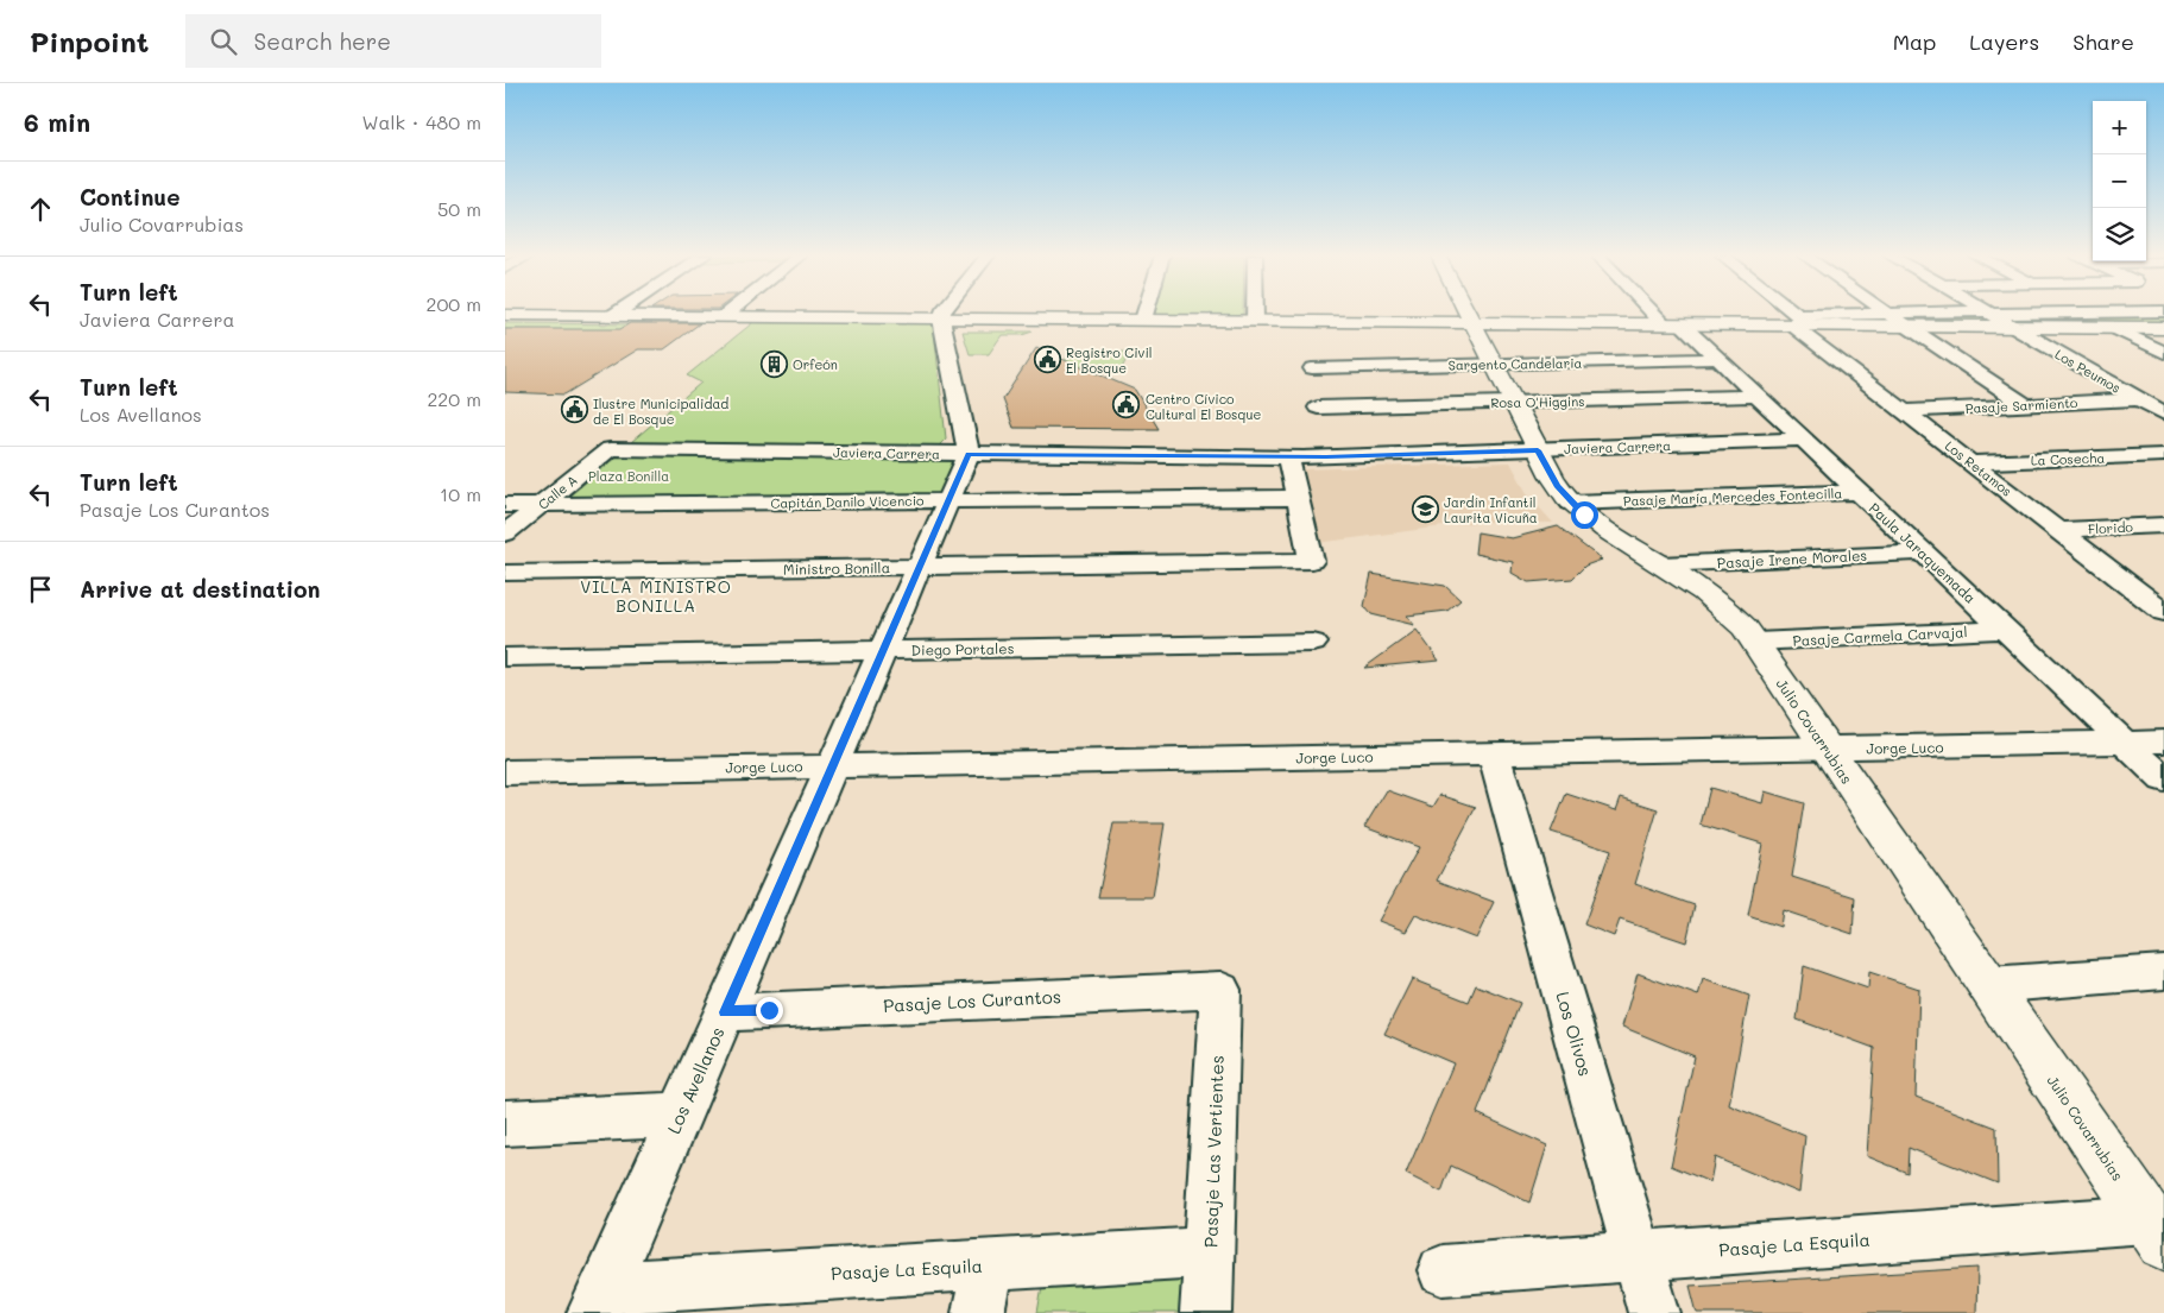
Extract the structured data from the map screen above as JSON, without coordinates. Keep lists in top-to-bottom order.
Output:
{
  "streets": {
    "street": [
      "Sargento Candelaria",
      "Los Peumos",
      "Rosa O'Higgins",
      "Pasaje Sarmiento",
      "Javiera Carrera",
      "La Cosecha",
      "Los Retamos",
      "Calle A",
      "Pasaje María Mercedes Fontecilla",
      "Capitán Danilo Vicencio",
      "Florido",
      "Paula Jaraquemada",
      "Pasaje Irene Morales",
      "Ministro Bonilla",
      "Pasaje Carmela Carvajal",
      "Diego Portales",
      "Julio Covarrubias",
      "Jorge Luco",
      "Pasaje Los Curantos",
      "Los Olivos",
      "Los Avellanos",
      "Pasaje Las Vertientes",
      "Pasaje La Esquila"
    ]
  },
  "crossings": [
    ["Sargento Candelaria", "Rosa O'Higgins"],
    ["Sargento Candelaria", "Paula Jaraquemada"],
    ["Sargento Candelaria", "Julio Covarrubias"],
    ["Los Peumos", "Pasaje Sarmiento"],
    ["Rosa O'Higgins", "Paula Jaraquemada"],
    ["Rosa O'Higgins", "Julio Covarrubias"],
    ["Pasaje Sarmiento", "Los Retamos"],
    ["Javiera Carrera", "Calle A"],
    ["Javiera Carrera", "Paula Jaraquemada"],
    ["Javiera Carrera", "Julio Covarrubias"],
    ["Javiera Carrera", "Los Avellanos"],
    ["La Cosecha", "Los Retamos"],
    ["Los Retamos", "Florido"],
    ["Calle A", "Capitán Danilo Vicencio"],
    ["Pasaje María Mercedes Fontecilla", "Paula Jaraquemada"],
    ["Pasaje María Mercedes Fontecilla", "Julio Covarrubias"],
    ["Capitán Danilo Vicencio", "Ministro Bonilla"],
    ["Capitán Danilo Vicencio", "Los Avellanos"],
    ["Paula Jaraquemada", "Pasaje Irene Morales"],
    ["Paula Jaraquemada", "Pasaje Carmela Carvajal"],
    ["Paula Jaraquemada", "Jorge Luco"],
    ["Pasaje Irene Morales", "Julio Covarrubias"],
    ["Ministro Bonilla", "Los Avellanos"],
    ["Pasaje Carmela Carvajal", "Julio Covarrubias"],
    ["Diego Portales", "Los Avellanos"],
    ["Julio Covarrubias", "Jorge Luco"],
    ["Julio Covarrubias", "Pasaje La Esquila"],
    ["Jorge Luco", "Los Olivos"],
    ["Jorge Luco", "Los Avellanos"],
    ["Pasaje Los Curantos", "Los Avellanos"],
    ["Pasaje Los Curantos", "Pasaje Las Vertientes"],
    ["Los Olivos", "Pasaje La Esquila"],
    ["Los Avellanos", "Pasaje La Esquila"],
    ["Pasaje Las Vertientes", "Pasaje La Esquila"]
  ],
  "districts": ["VILLA MINISTRO BONILLA"],
  "parks": ["Plaza Bonilla"],
  "places": {
    "public building": ["Registro Civil El Bosque", "Centro Cívico Cultural El Bosque", "Ilustre Municipalidad de El Bosque"],
    "building": ["Orfeón"],
    "school or university": ["Jardín Infantil Laurita Vicuña"]
  },
  "page": {
    "header": "Pinpoint",
    "search": "Search here",
    "nav": ["Map", "Layers", "Share"],
    "heading": ["6 min", "Walk · 480 m"],
    "map_buttons": ["+", "−"],
    "list": [
      ["Continue", "Julio Covarrubias", "50 m"],
      ["Turn left", "Javiera Carrera", "200 m"],
      ["Turn left", "Los Avellanos", "220 m"],
      ["Turn left", "Pasaje Los Curantos", "10 m"],
      "Arrive at destination"
    ]
  }
}
